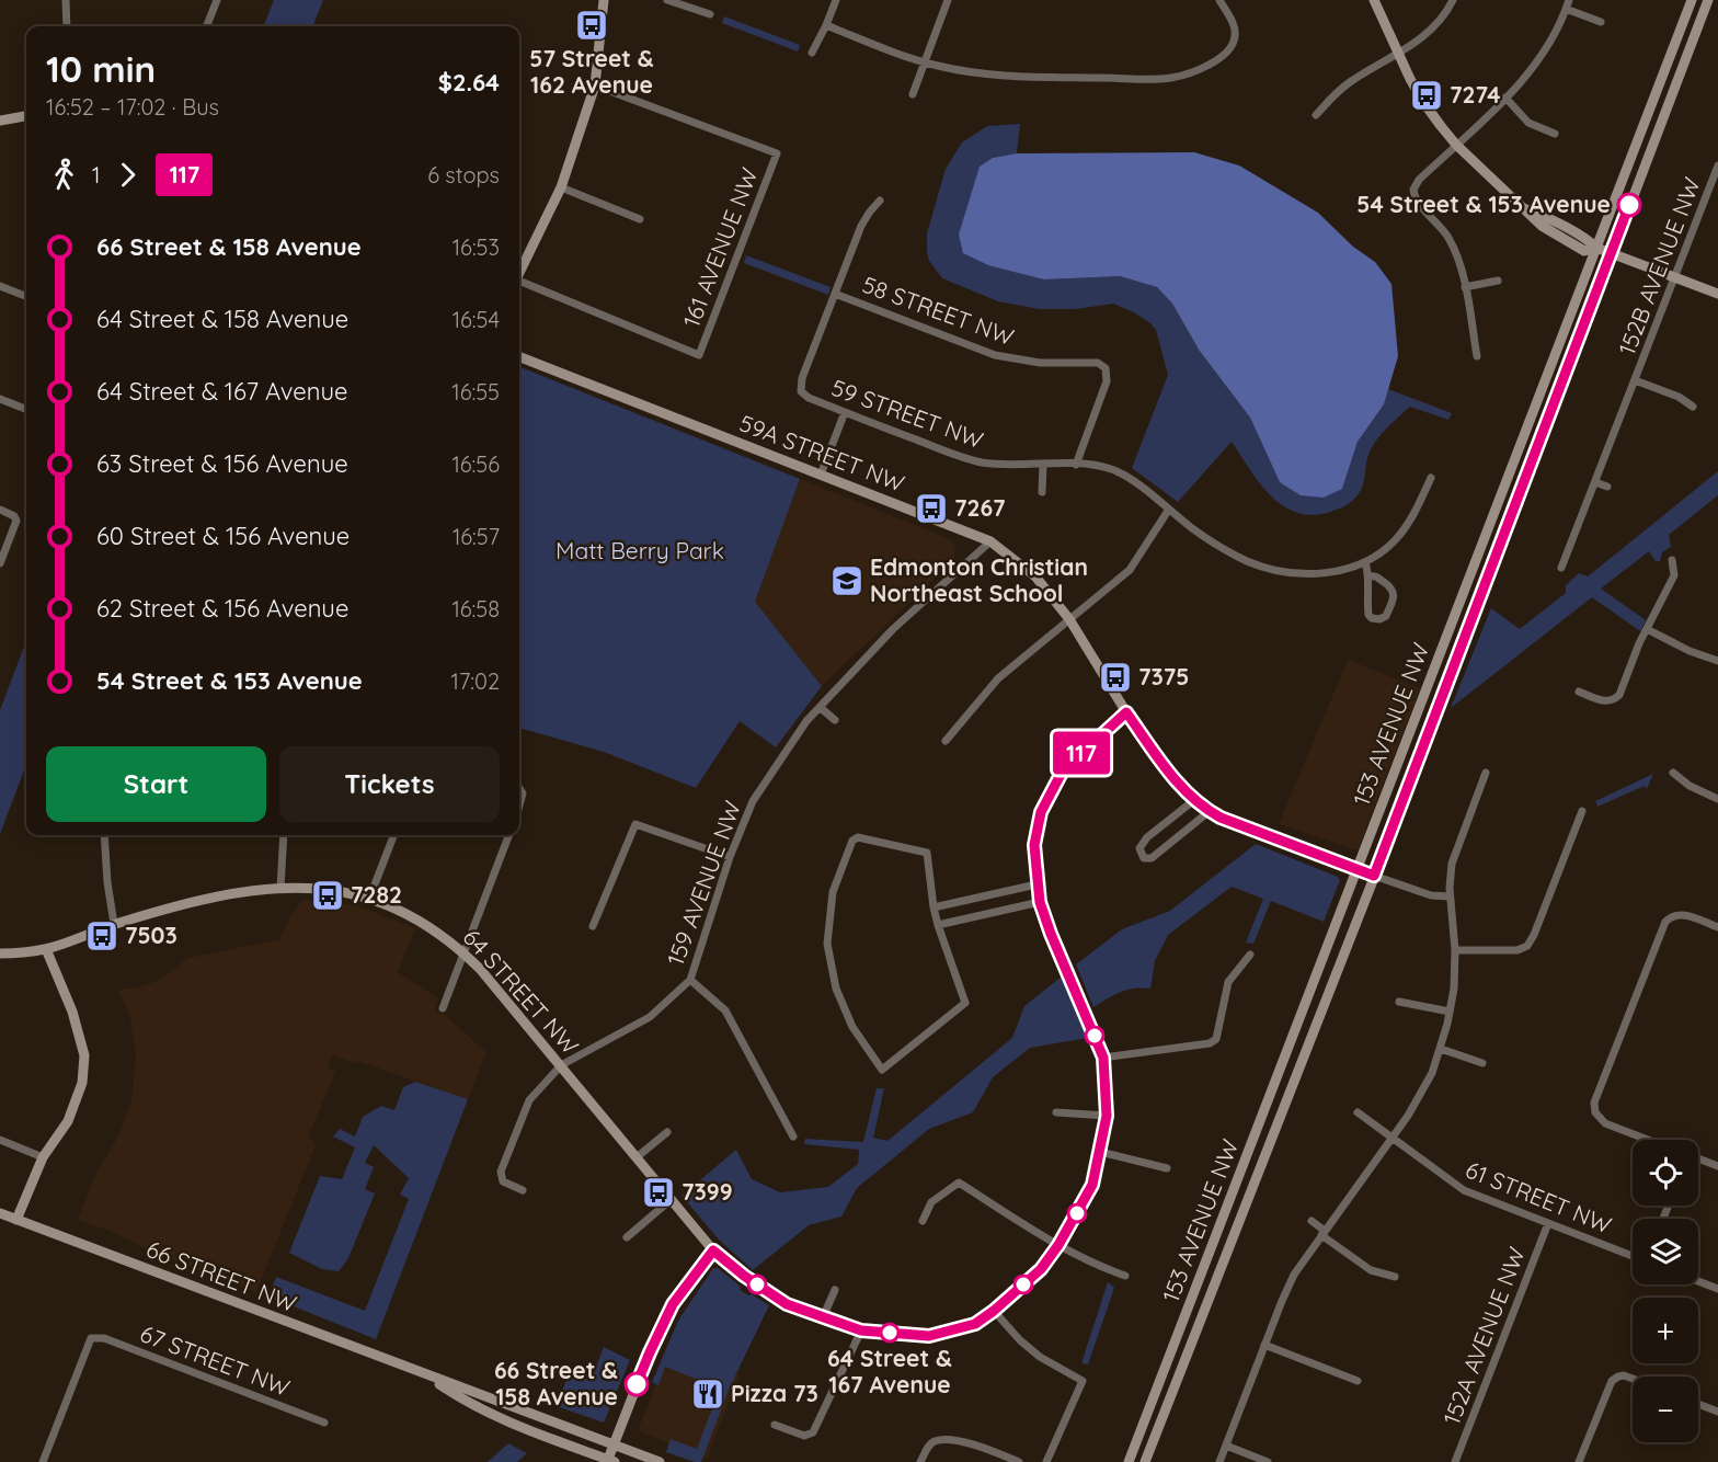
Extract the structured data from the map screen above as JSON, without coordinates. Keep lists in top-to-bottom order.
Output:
{
  "streets": {
    "street": [
      "161 AVENUE NW",
      "152B AVENUE NW",
      "58 STREET NW",
      "59 STREET NW",
      "59A STREET NW",
      "153 AVENUE NW",
      "159 AVENUE NW",
      "64 STREET NW",
      "61 STREET NW",
      "66 STREET NW",
      "152A AVENUE NW",
      "67 STREET NW"
    ]
  },
  "crossings": [
    ["58 STREET NW", "59 STREET NW"],
    ["59A STREET NW", "153 AVENUE NW"],
    ["59A STREET NW", "159 AVENUE NW"],
    ["59A STREET NW", "64 STREET NW"],
    ["159 AVENUE NW", "64 STREET NW"],
    ["61 STREET NW", "152A AVENUE NW"]
  ],
  "parks": ["Matt Berry Park"],
  "places": {
    "bus stop": [
      "57 Street & 162 Avenue",
      "7274",
      "7267",
      "7375",
      "7282",
      "7503",
      "7399"
    ],
    "other": ["54 Street & 153 Avenue", "64 Street & 167 Avenue", "66 Street & 158 Avenue"],
    "school or university": ["Edmonton Christian Northeast School"],
    "restaurant": ["Pizza 73"]
  },
  "lines": ["bus line 117"],
  "page": {
    "on_map": "117",
    "heading": ["10 min", "16:52 – 17:02 · Bus", "$2.64"],
    "legs": ["1", "117", "6 stops"],
    "list": [
      {
        "name": "66 Street & 158 Avenue",
        "value": "16:53"
      },
      {
        "name": "64 Street & 158 Avenue",
        "value": "16:54"
      },
      {
        "name": "64 Street & 167 Avenue",
        "value": "16:55"
      },
      {
        "name": "63 Street & 156 Avenue",
        "value": "16:56"
      },
      {
        "name": "60 Street & 156 Avenue",
        "value": "16:57"
      },
      {
        "name": "62 Street & 156 Avenue",
        "value": "16:58"
      },
      {
        "name": "54 Street & 153 Avenue",
        "value": "17:02"
      }
    ],
    "buttons": ["Start", "Tickets"],
    "map_buttons": ["+", "−"]
  }
}
